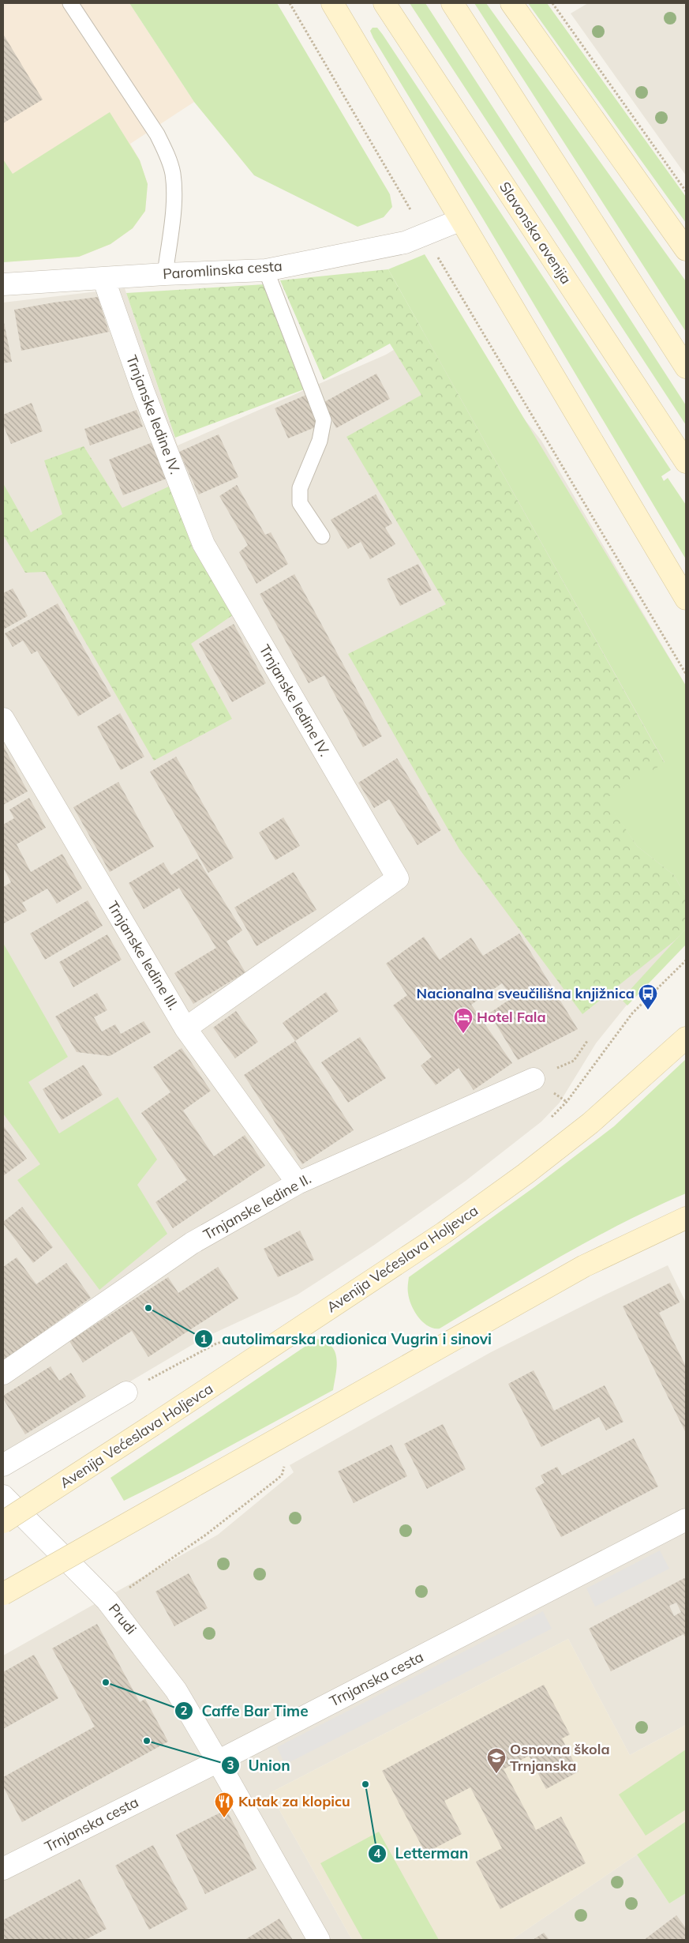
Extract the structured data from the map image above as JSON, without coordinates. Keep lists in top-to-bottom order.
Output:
{
  "streets": {
    "main road": ["Slavonska avenija", "Avenija Većeslava Holjevca"],
    "street": [
      "Paromlinska cesta",
      "Trnjanske ledine IV.",
      "Trnjanske ledine III.",
      "Trnjanske ledine II.",
      "Prudi",
      "Trnjanska cesta"
    ]
  },
  "crossings": [
    ["Paromlinska cesta", "Trnjanske ledine IV."],
    ["Trnjanske ledine IV.", "Trnjanske ledine III."],
    ["Trnjanske ledine III.", "Trnjanske ledine II."],
    ["Prudi", "Trnjanska cesta"]
  ],
  "places": {
    "bus stop": ["Nacionalna sveučilišna knjižnica"],
    "hotel": ["Hotel Fala"],
    "other": [
      "autolimarska radionica Vugrin i sinovi",
      "Caffe Bar Time",
      "Union",
      "Letterman"
    ],
    "school or university": ["Osnovna škola Trnjanska"],
    "restaurant": ["Kutak za klopicu"]
  }
}
